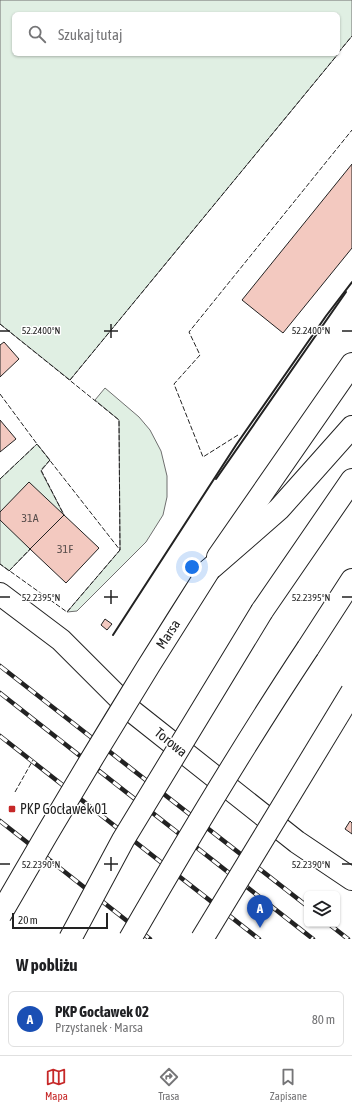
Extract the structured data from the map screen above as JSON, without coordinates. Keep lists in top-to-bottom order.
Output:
{
  "streets": {
    "main road": ["Marsa", "Torowa"]
  },
  "places": {
    "transit": ["PKP Gocławek 01"]
  },
  "house_numbers": ["31A", "31F"],
  "scale_bar": "20 m",
  "page": {
    "search": "Szukaj tutaj",
    "pins": "A",
    "scale": "20 m",
    "heading": "W pobliżu",
    "list": [
      {
        "mark": "A",
        "name": "PKP Gocławek 02",
        "note": "Przystanek · Marsa",
        "value": "80 m"
      }
    ],
    "nav": ["Mapa", "Trasa", "Zapisane"]
  },
  "coordinates": ["52.2400°N", "52.2395°N", "52.2390°N"]
}
